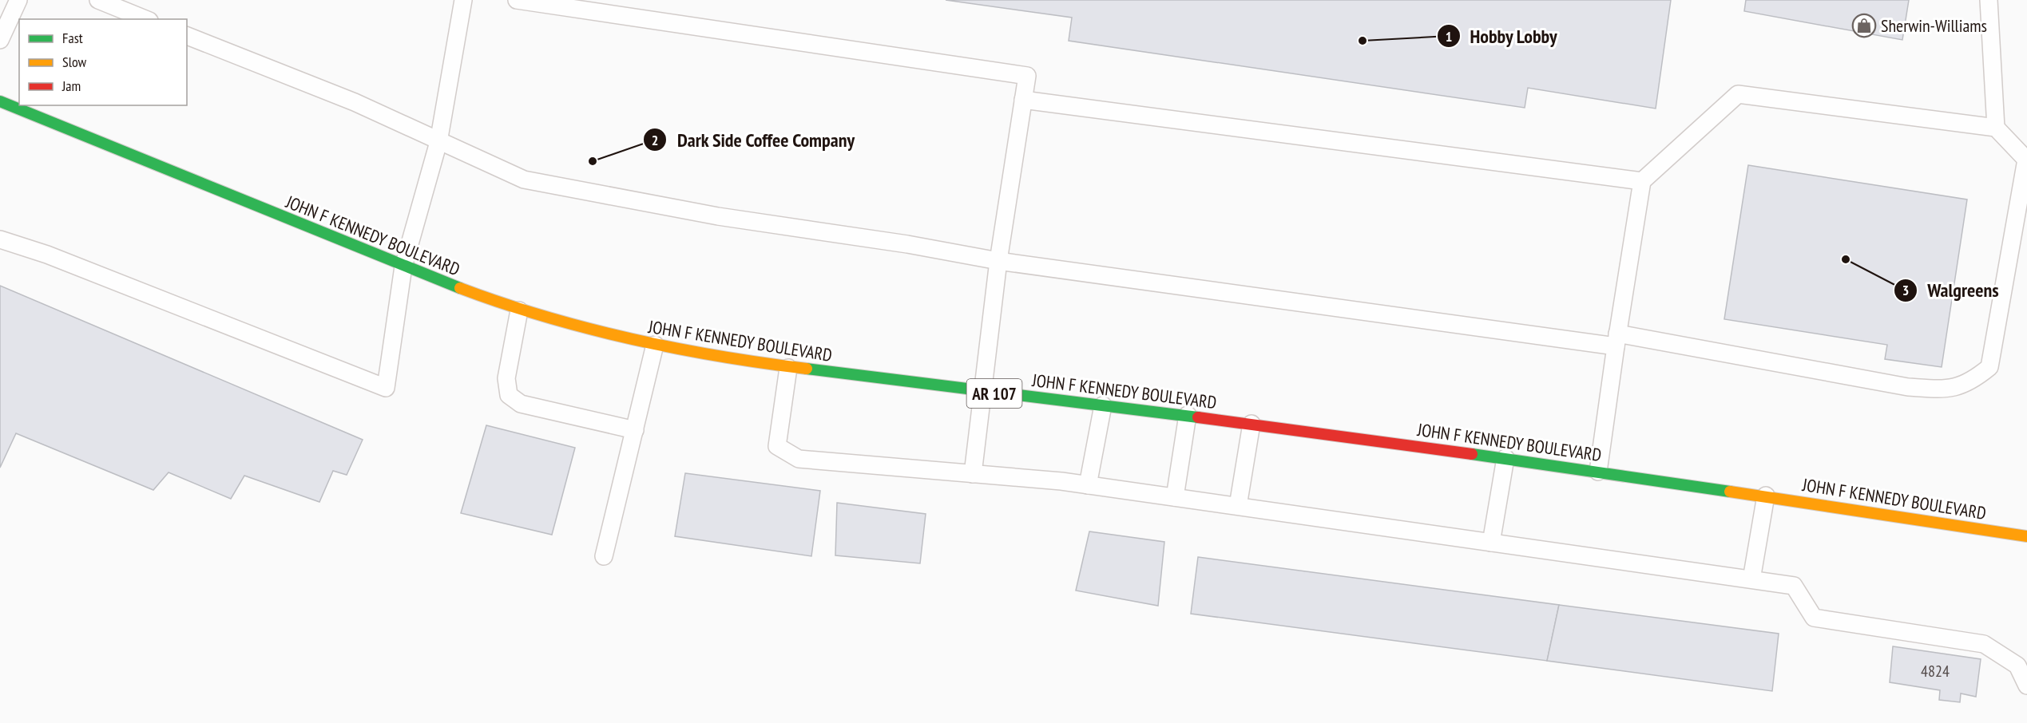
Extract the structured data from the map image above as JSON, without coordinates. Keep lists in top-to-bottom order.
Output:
{
  "streets": {
    "main road": ["JOHN F KENNEDY BOULEVARD", "AR 107"]
  },
  "places": {
    "shop": ["Sherwin-Williams"],
    "other": ["Hobby Lobby", "Dark Side Coffee Company", "Walgreens"]
  },
  "house_numbers": ["4824"],
  "legend": ["Fast", "Slow", "Jam"]
}
